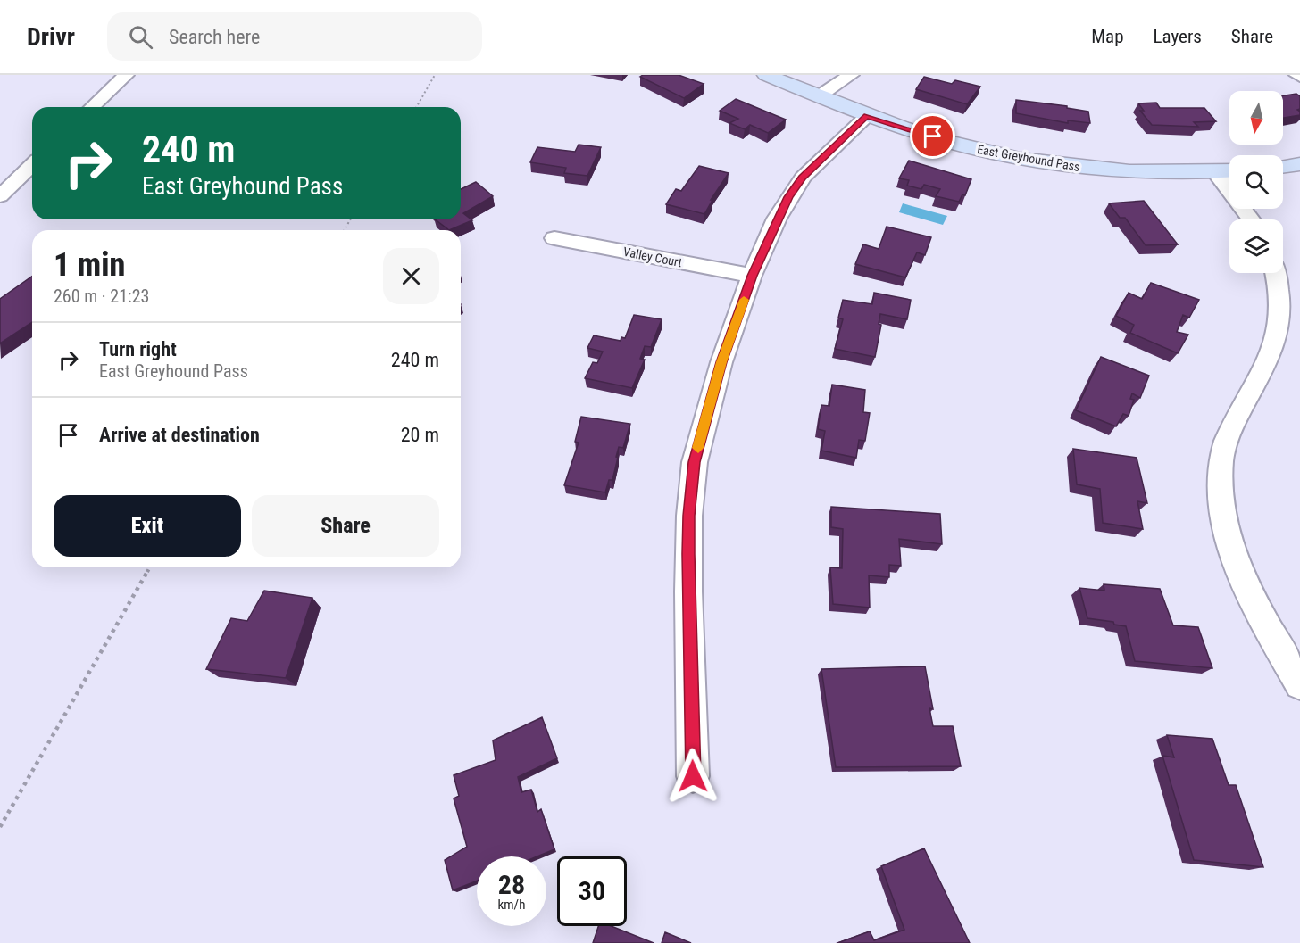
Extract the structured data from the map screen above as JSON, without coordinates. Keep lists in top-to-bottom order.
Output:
{
  "streets": {
    "street": ["East Greyhound Pass", "Valley Court"]
  },
  "north": "bottom",
  "page": {
    "header": "Drivr",
    "search": "Search here",
    "nav": ["Map", "Layers", "Share"],
    "turn": ["240 m", "East Greyhound Pass"],
    "heading": ["1 min", "260 m · 21:23"],
    "list": [
      {
        "name": "Turn right",
        "note": "East Greyhound Pass",
        "value": "240 m"
      },
      {
        "name": "Arrive at destination",
        "value": "20 m"
      }
    ],
    "buttons": ["Exit", "Share"],
    "speed": "28 km/h",
    "limit": "30"
  }
}
